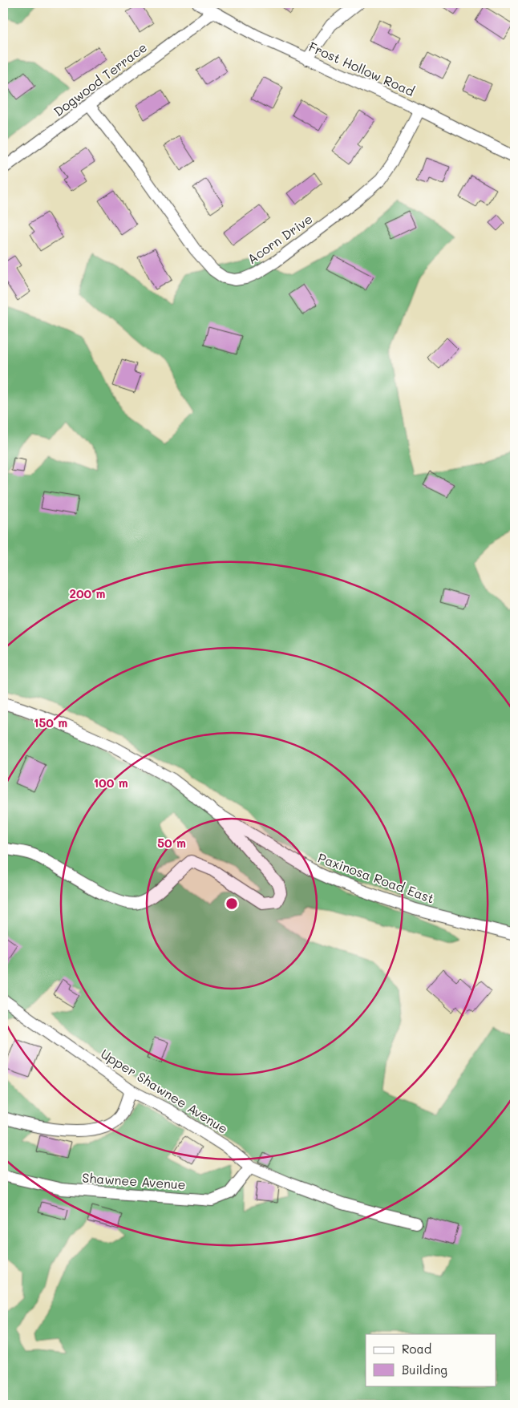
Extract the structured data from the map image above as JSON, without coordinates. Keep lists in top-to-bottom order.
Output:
{
  "streets": {
    "street": [
      "Frost Hollow Road",
      "Dogwood Terrace",
      "Acorn Drive",
      "Paxinosa Road East",
      "Upper Shawnee Avenue",
      "Shawnee Avenue"
    ]
  },
  "crossings": [
    ["Frost Hollow Road", "Dogwood Terrace"],
    ["Frost Hollow Road", "Acorn Drive"],
    ["Dogwood Terrace", "Acorn Drive"],
    ["Upper Shawnee Avenue", "Shawnee Avenue"]
  ],
  "legend": ["Road", "Building"],
  "rings": [
    "200 m",
    "150 m",
    "100 m",
    "50 m"
  ]
}
